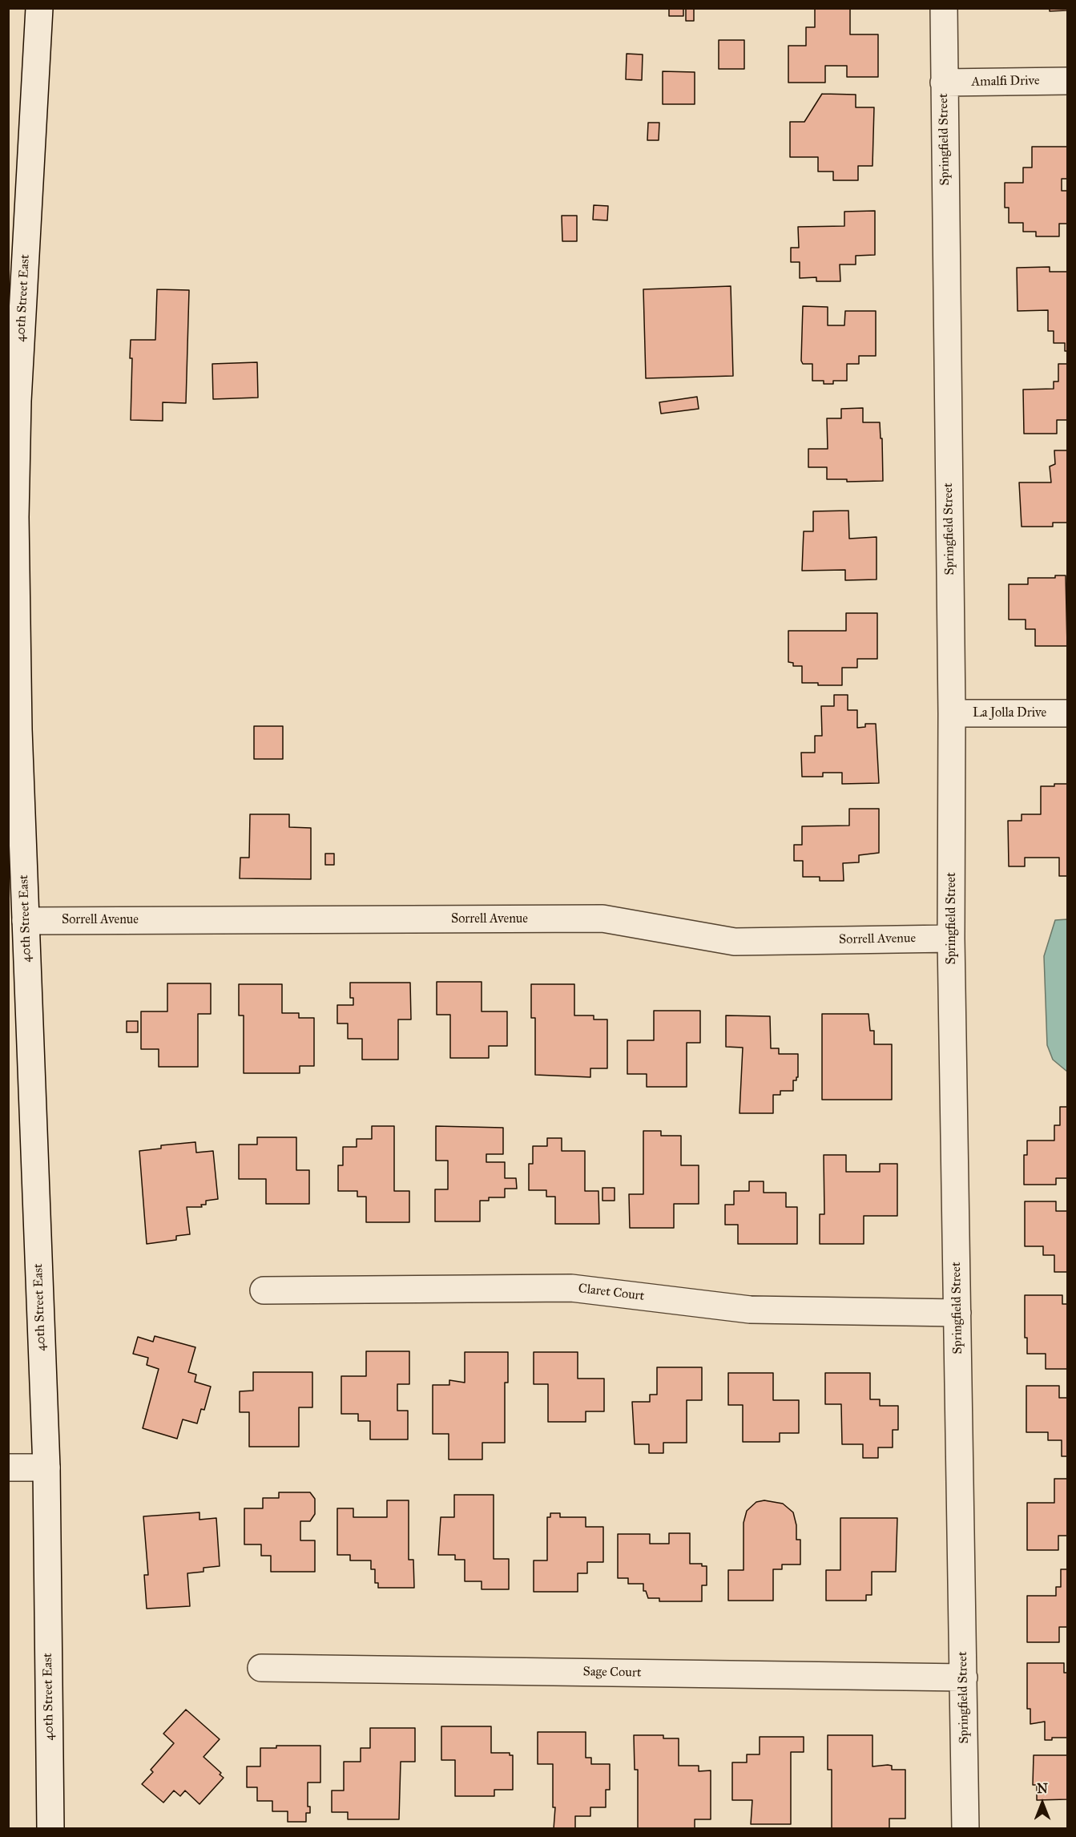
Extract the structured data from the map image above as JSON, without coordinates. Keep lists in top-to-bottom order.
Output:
{
  "streets": {
    "street": [
      "Amalfi Drive",
      "Springfield Street",
      "40th Street East",
      "La Jolla Drive",
      "Sorrell Avenue",
      "Claret Court",
      "Sage Court"
    ]
  },
  "crossings": [
    ["Amalfi Drive", "Springfield Street"],
    ["Springfield Street", "La Jolla Drive"],
    ["Springfield Street", "Sorrell Avenue"],
    ["Springfield Street", "Claret Court"],
    ["Springfield Street", "Sage Court"],
    ["40th Street East", "Sorrell Avenue"]
  ],
  "north": "top"
}
